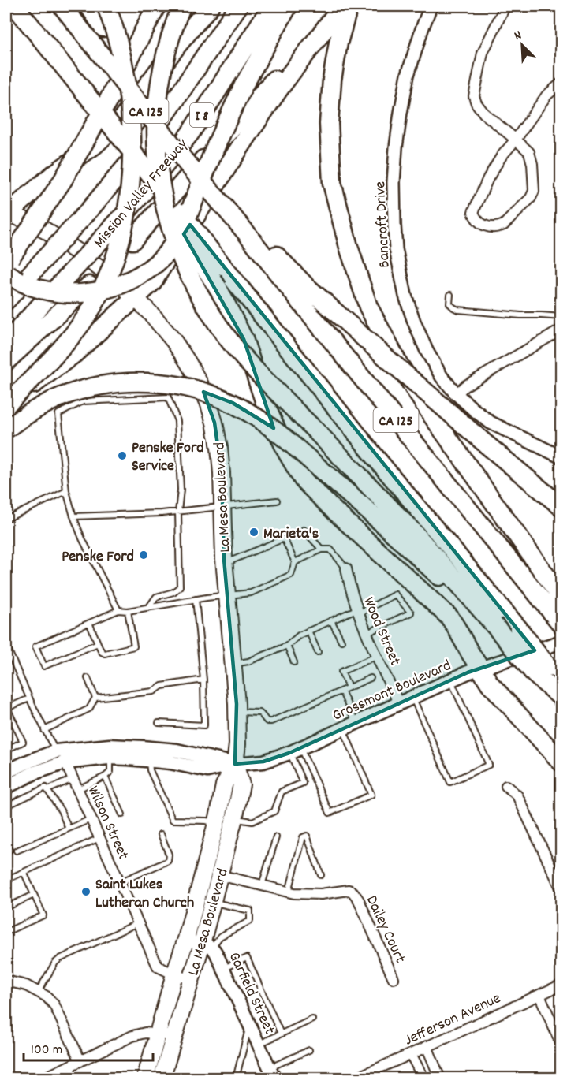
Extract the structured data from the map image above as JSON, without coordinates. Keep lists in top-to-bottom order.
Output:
{
  "streets": {
    "highway": ["CA 125", "I 8", "Mission Valley Freeway"],
    "main road": ["La Mesa Boulevard", "Grossmont Boulevard"],
    "street": [
      "Bancroft Drive",
      "Wood Street",
      "Wilson Street",
      "Dailey Court",
      "Garfield Street",
      "Jefferson Avenue"
    ]
  },
  "crossings": [
    ["La Mesa Boulevard", "Grossmont Boulevard"],
    ["La Mesa Boulevard", "Wilson Street"],
    ["La Mesa Boulevard", "Garfield Street"],
    ["Wood Street", "Grossmont Boulevard"],
    ["Grossmont Boulevard", "Wilson Street"]
  ],
  "places": [
    "Penske Ford Service",
    "Marieta's",
    "Penske Ford",
    "Saint Lukes Lutheran Church"
  ],
  "scale_bar": "100 m",
  "north": "top left"
}
